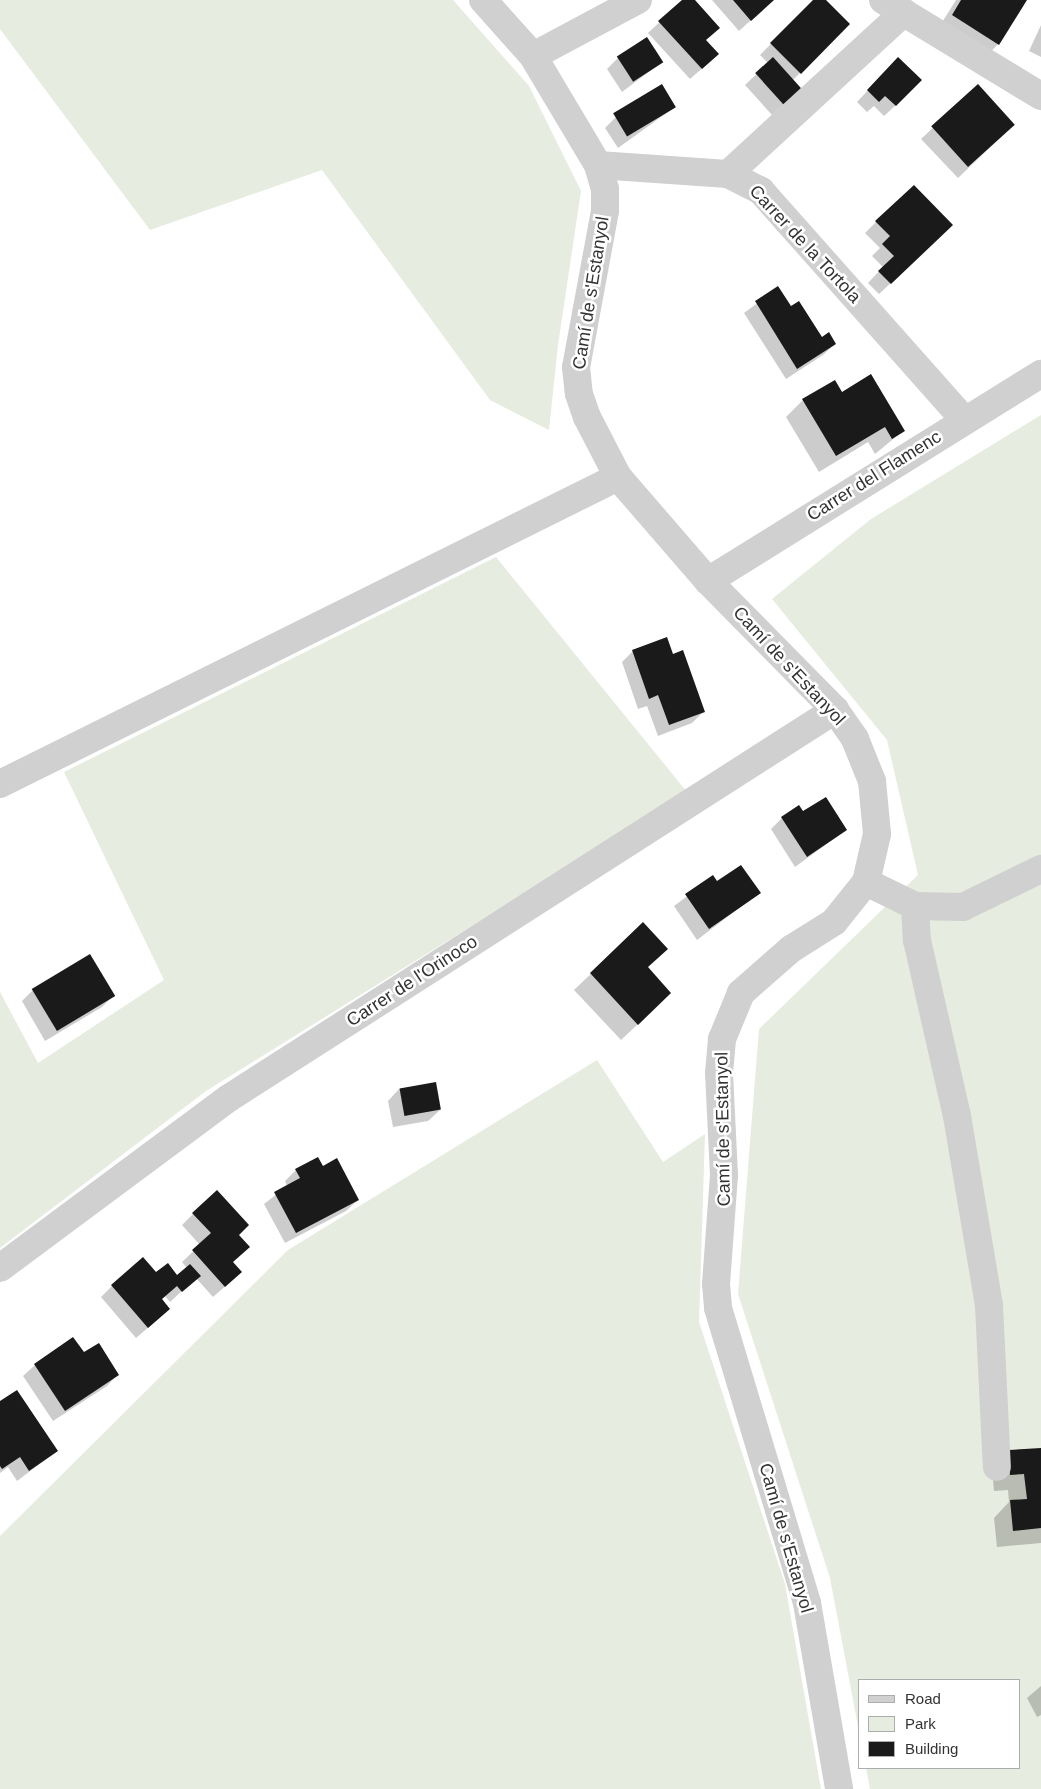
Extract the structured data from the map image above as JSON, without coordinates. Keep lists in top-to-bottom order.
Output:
{
  "streets": {
    "street": [
      "Carrer de la Tortola",
      "Camí de s'Estanyol",
      "Carrer del Flamenc",
      "Carrer de l'Orinoco"
    ]
  },
  "crossings": [
    ["Carrer de la Tortola", "Camí de s'Estanyol"],
    ["Carrer de la Tortola", "Carrer del Flamenc"],
    ["Camí de s'Estanyol", "Carrer del Flamenc"],
    ["Camí de s'Estanyol", "Carrer de l'Orinoco"]
  ],
  "legend": ["Road", "Park", "Building"]
}
